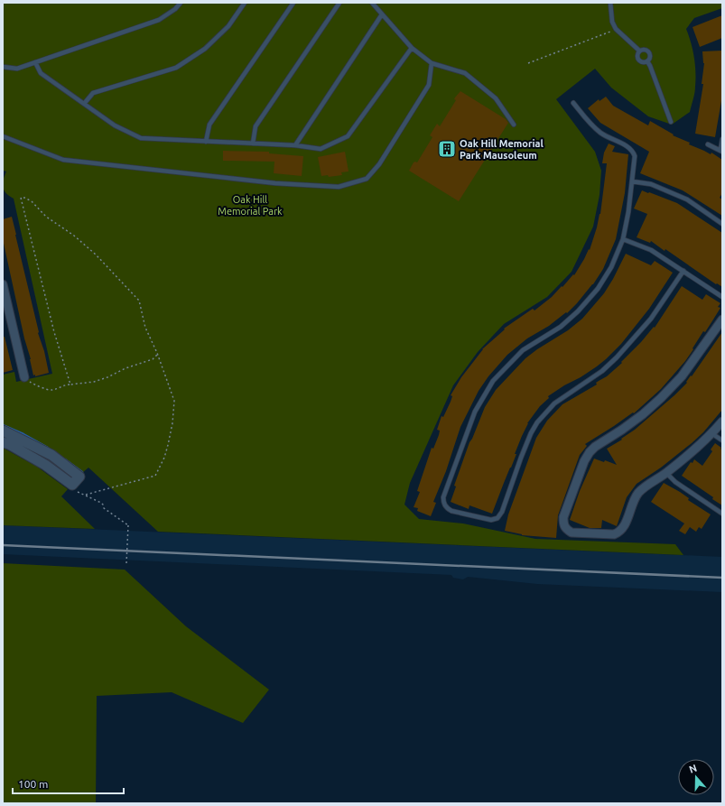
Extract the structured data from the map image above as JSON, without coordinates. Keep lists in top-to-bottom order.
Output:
{
  "parks": ["Oak Hill Memorial Park"],
  "places": {
    "building": ["Oak Hill Memorial Park Mausoleum"]
  },
  "scale_bar": "100 m",
  "north": "top"
}
